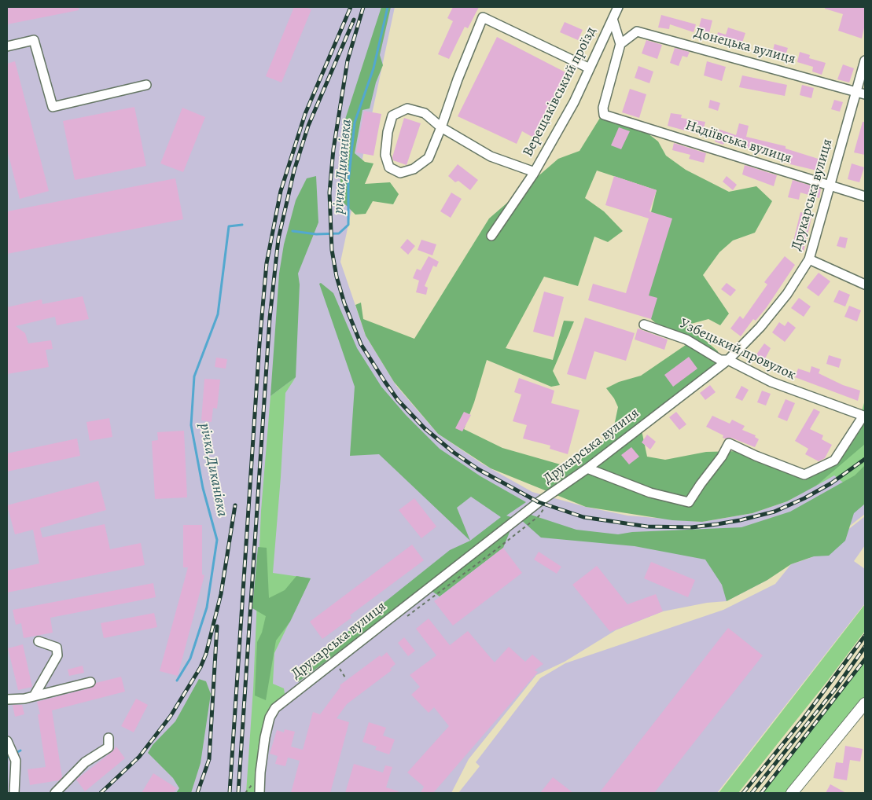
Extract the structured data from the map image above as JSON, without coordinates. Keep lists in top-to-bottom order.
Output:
{
  "streets": {
    "street": [
      "Донецька вулиця",
      "Верещаківський проїзд",
      "Надіївська вулиця",
      "Друкарська вулиця",
      "Узбецький провулок"
    ]
  },
  "crossings": [
    ["Донецька вулиця", "Верещаківський проїзд"],
    ["Донецька вулиця", "Надіївська вулиця"],
    ["Донецька вулиця", "Друкарська вулиця"],
    ["Верещаківський проїзд", "Надіївська вулиця"],
    ["Надіївська вулиця", "Друкарська вулиця"],
    ["Друкарська вулиця", "Узбецький провулок"]
  ],
  "water": ["річка Диканівка"]
}
